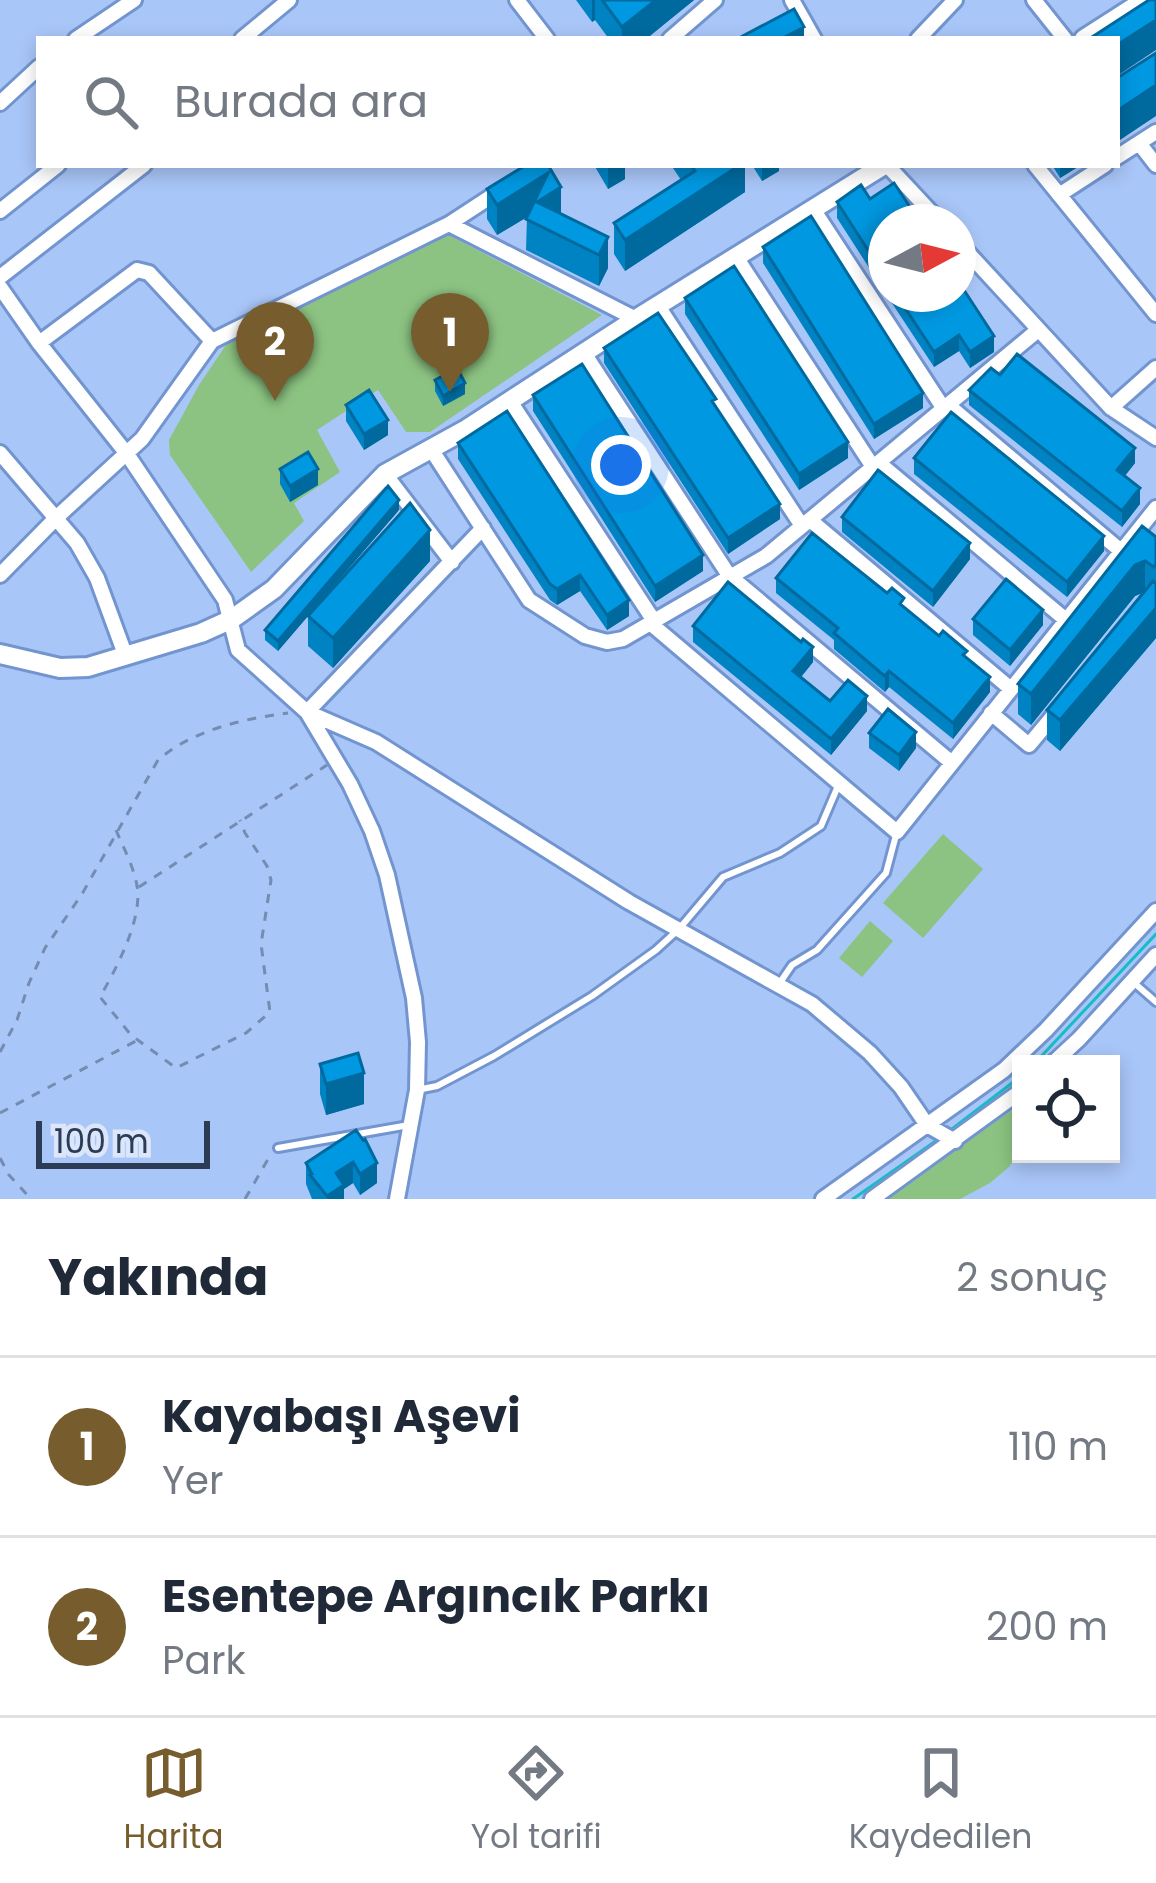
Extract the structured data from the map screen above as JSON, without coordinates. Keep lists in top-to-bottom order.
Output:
{
  "scale_bar": "100 m",
  "north": "right",
  "page": {
    "search": "Burada ara",
    "pins": ["1", "2"],
    "scale": "100 m",
    "heading": ["Yakında", "2 sonuç"],
    "list": [
      {
        "mark": "1",
        "name": "Kayabaşı Aşevi",
        "note": "Yer",
        "value": "110 m"
      },
      {
        "mark": "2",
        "name": "Esentepe Argıncık Parkı",
        "note": "Park",
        "value": "200 m"
      }
    ],
    "nav": ["Harita", "Yol tarifi", "Kaydedilen"]
  }
}
